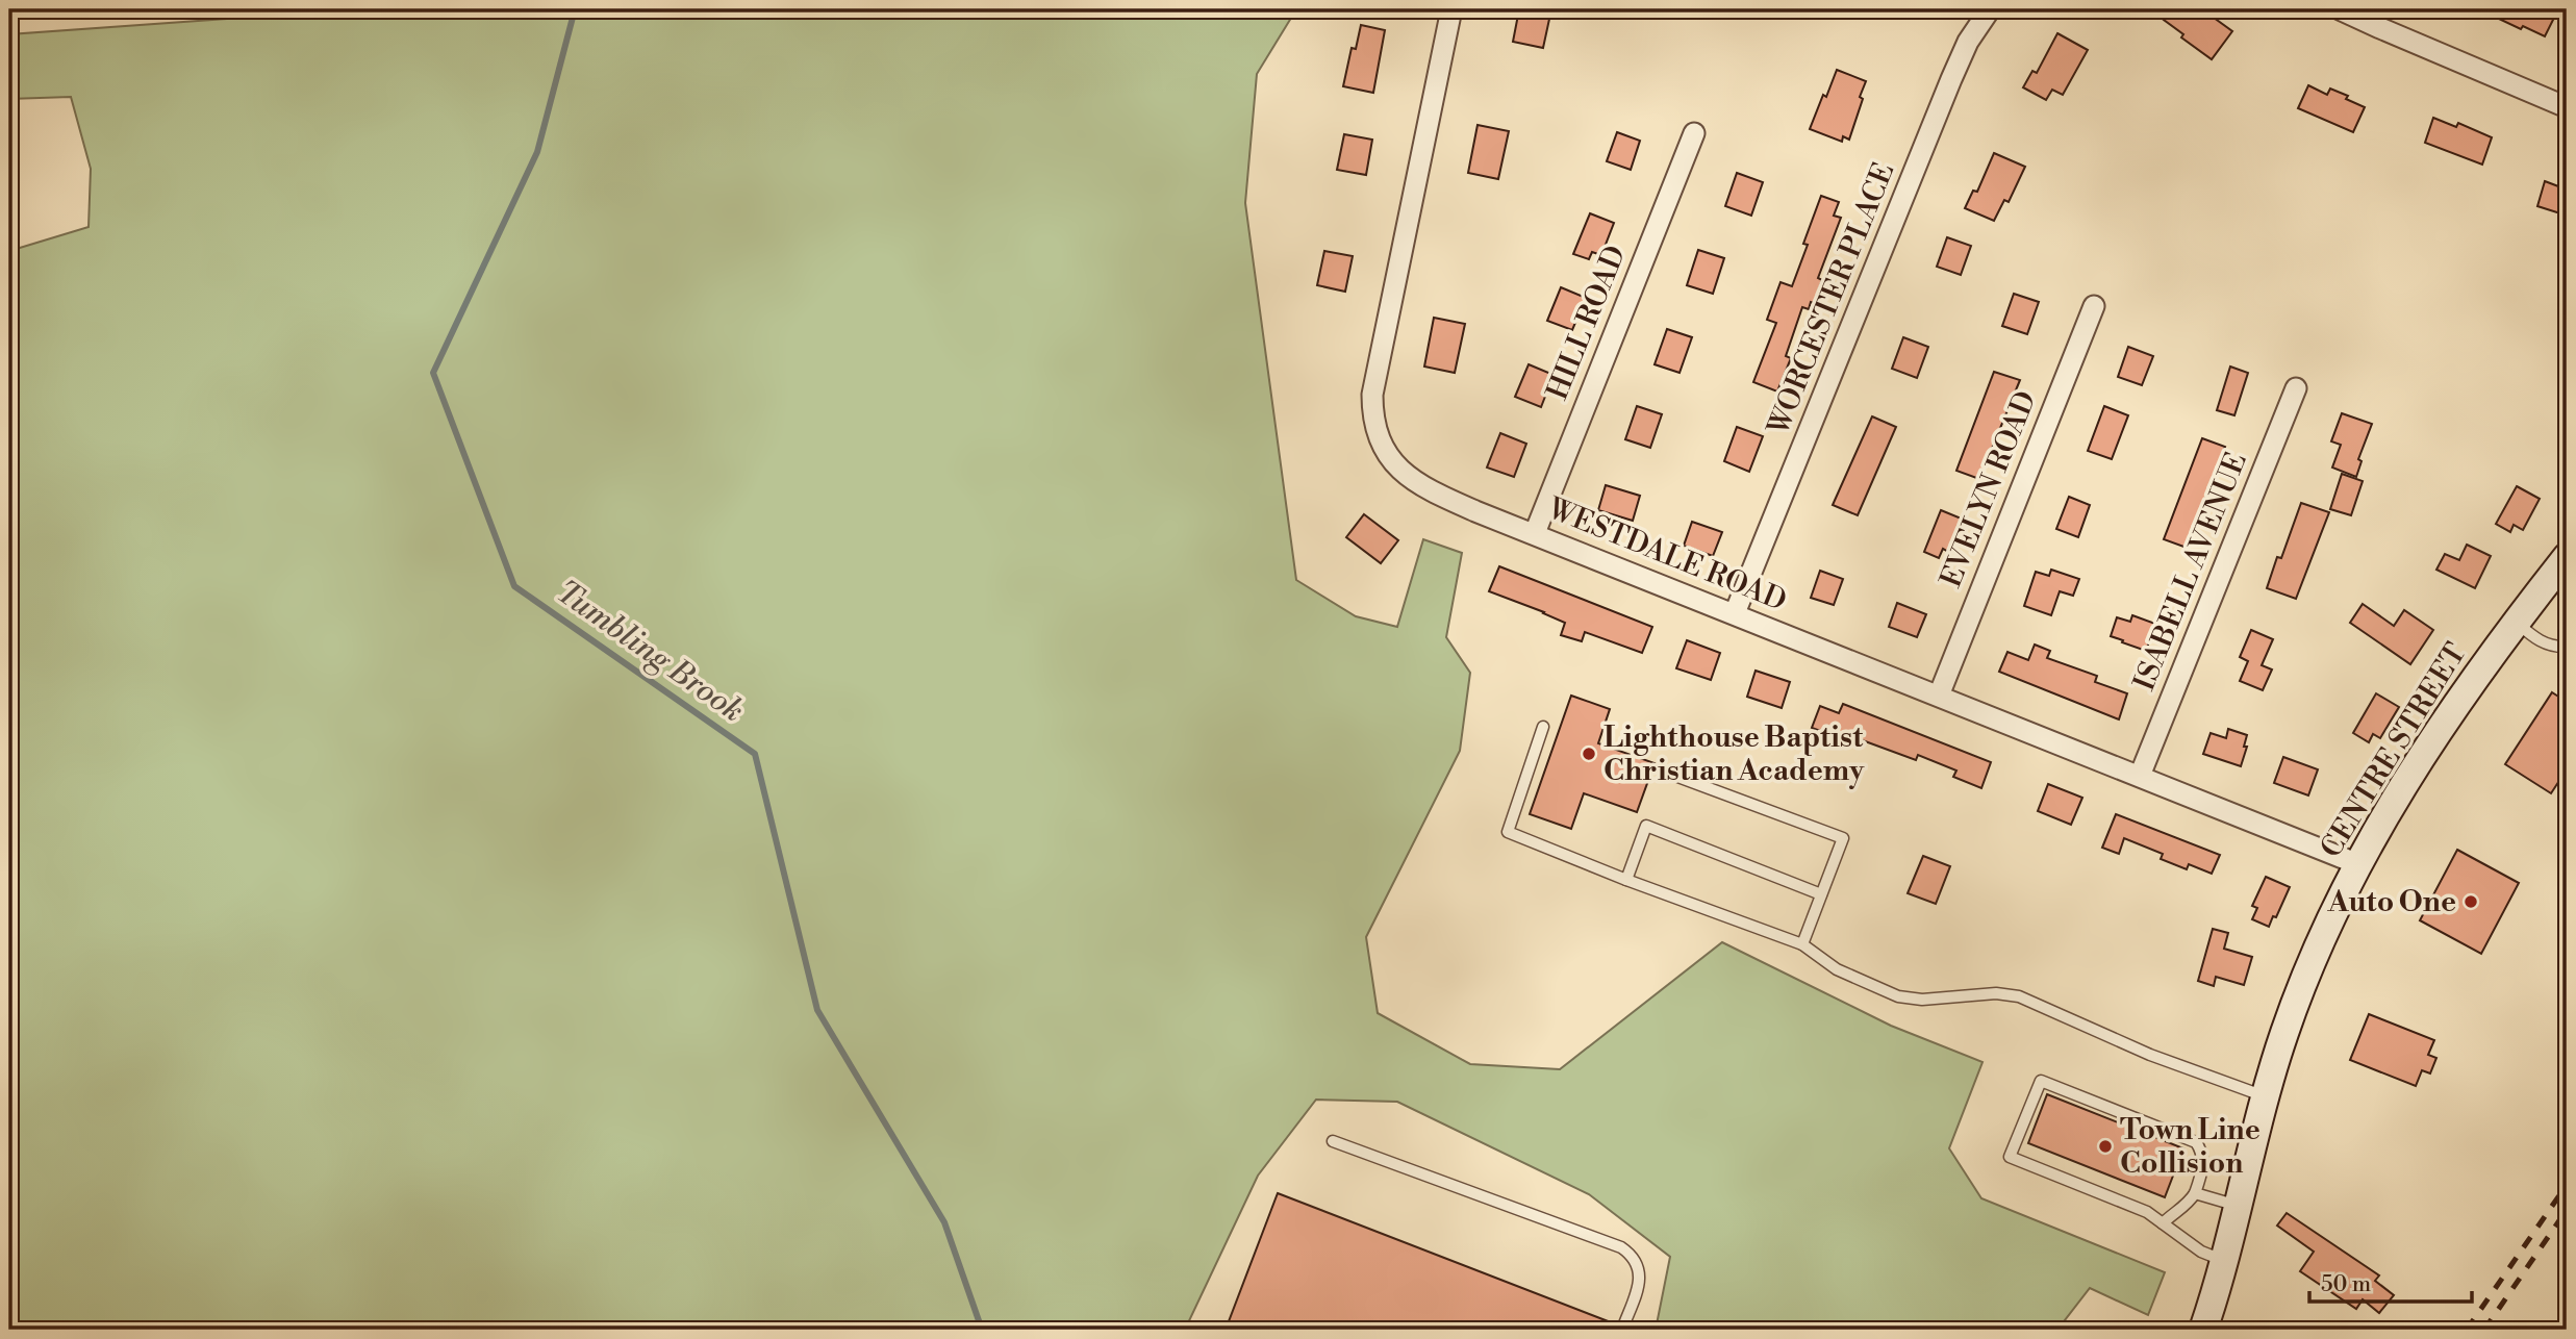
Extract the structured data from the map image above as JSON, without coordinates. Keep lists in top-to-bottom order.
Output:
{
  "streets": {
    "main road": ["CENTRE STREET"],
    "street": [
      "WORCESTER PLACE",
      "HILL ROAD",
      "EVELYN ROAD",
      "WESTDALE ROAD",
      "ISABELL AVENUE"
    ]
  },
  "crossings": [
    ["WORCESTER PLACE", "WESTDALE ROAD"],
    ["HILL ROAD", "WESTDALE ROAD"],
    ["EVELYN ROAD", "WESTDALE ROAD"],
    ["WESTDALE ROAD", "ISABELL AVENUE"],
    ["WESTDALE ROAD", "CENTRE STREET"]
  ],
  "water": ["Tumbling Brook"],
  "places": ["Lighthouse Baptist Christian Academy", "Auto One", "Town Line Collision"],
  "scale_bar": "50 m"
}
